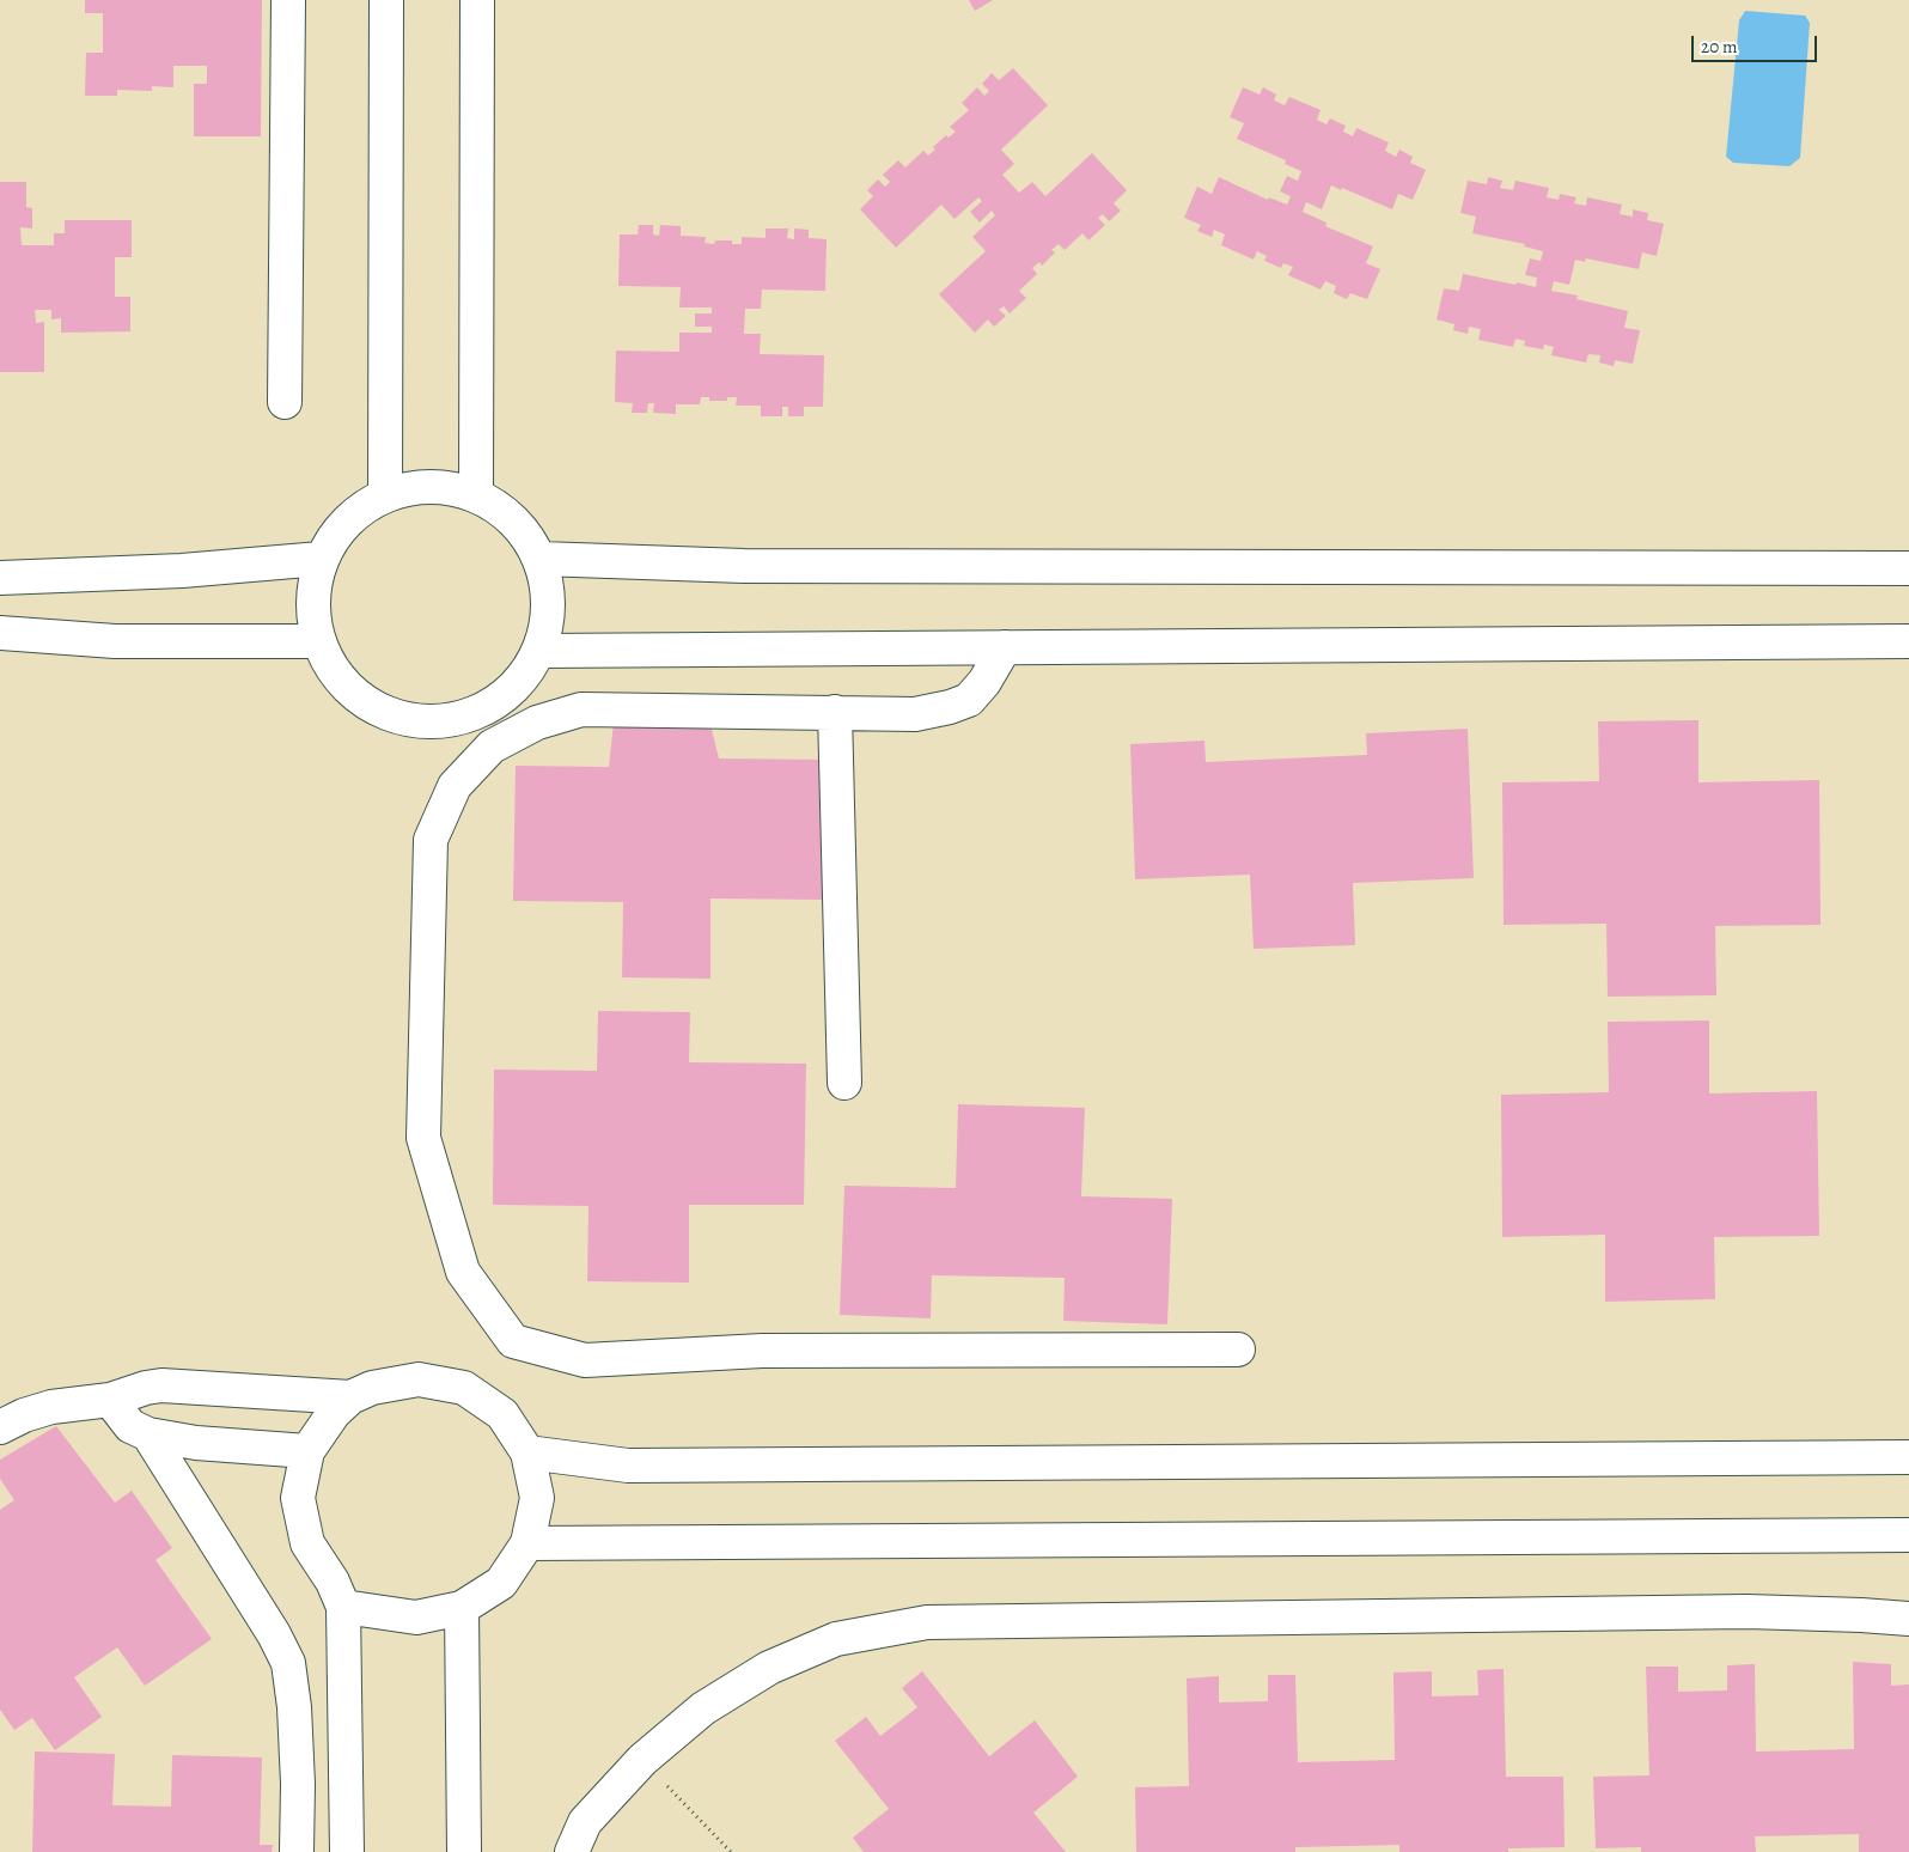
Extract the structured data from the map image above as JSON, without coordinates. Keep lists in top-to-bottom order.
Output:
{
  "scale_bar": "20 m"
}
